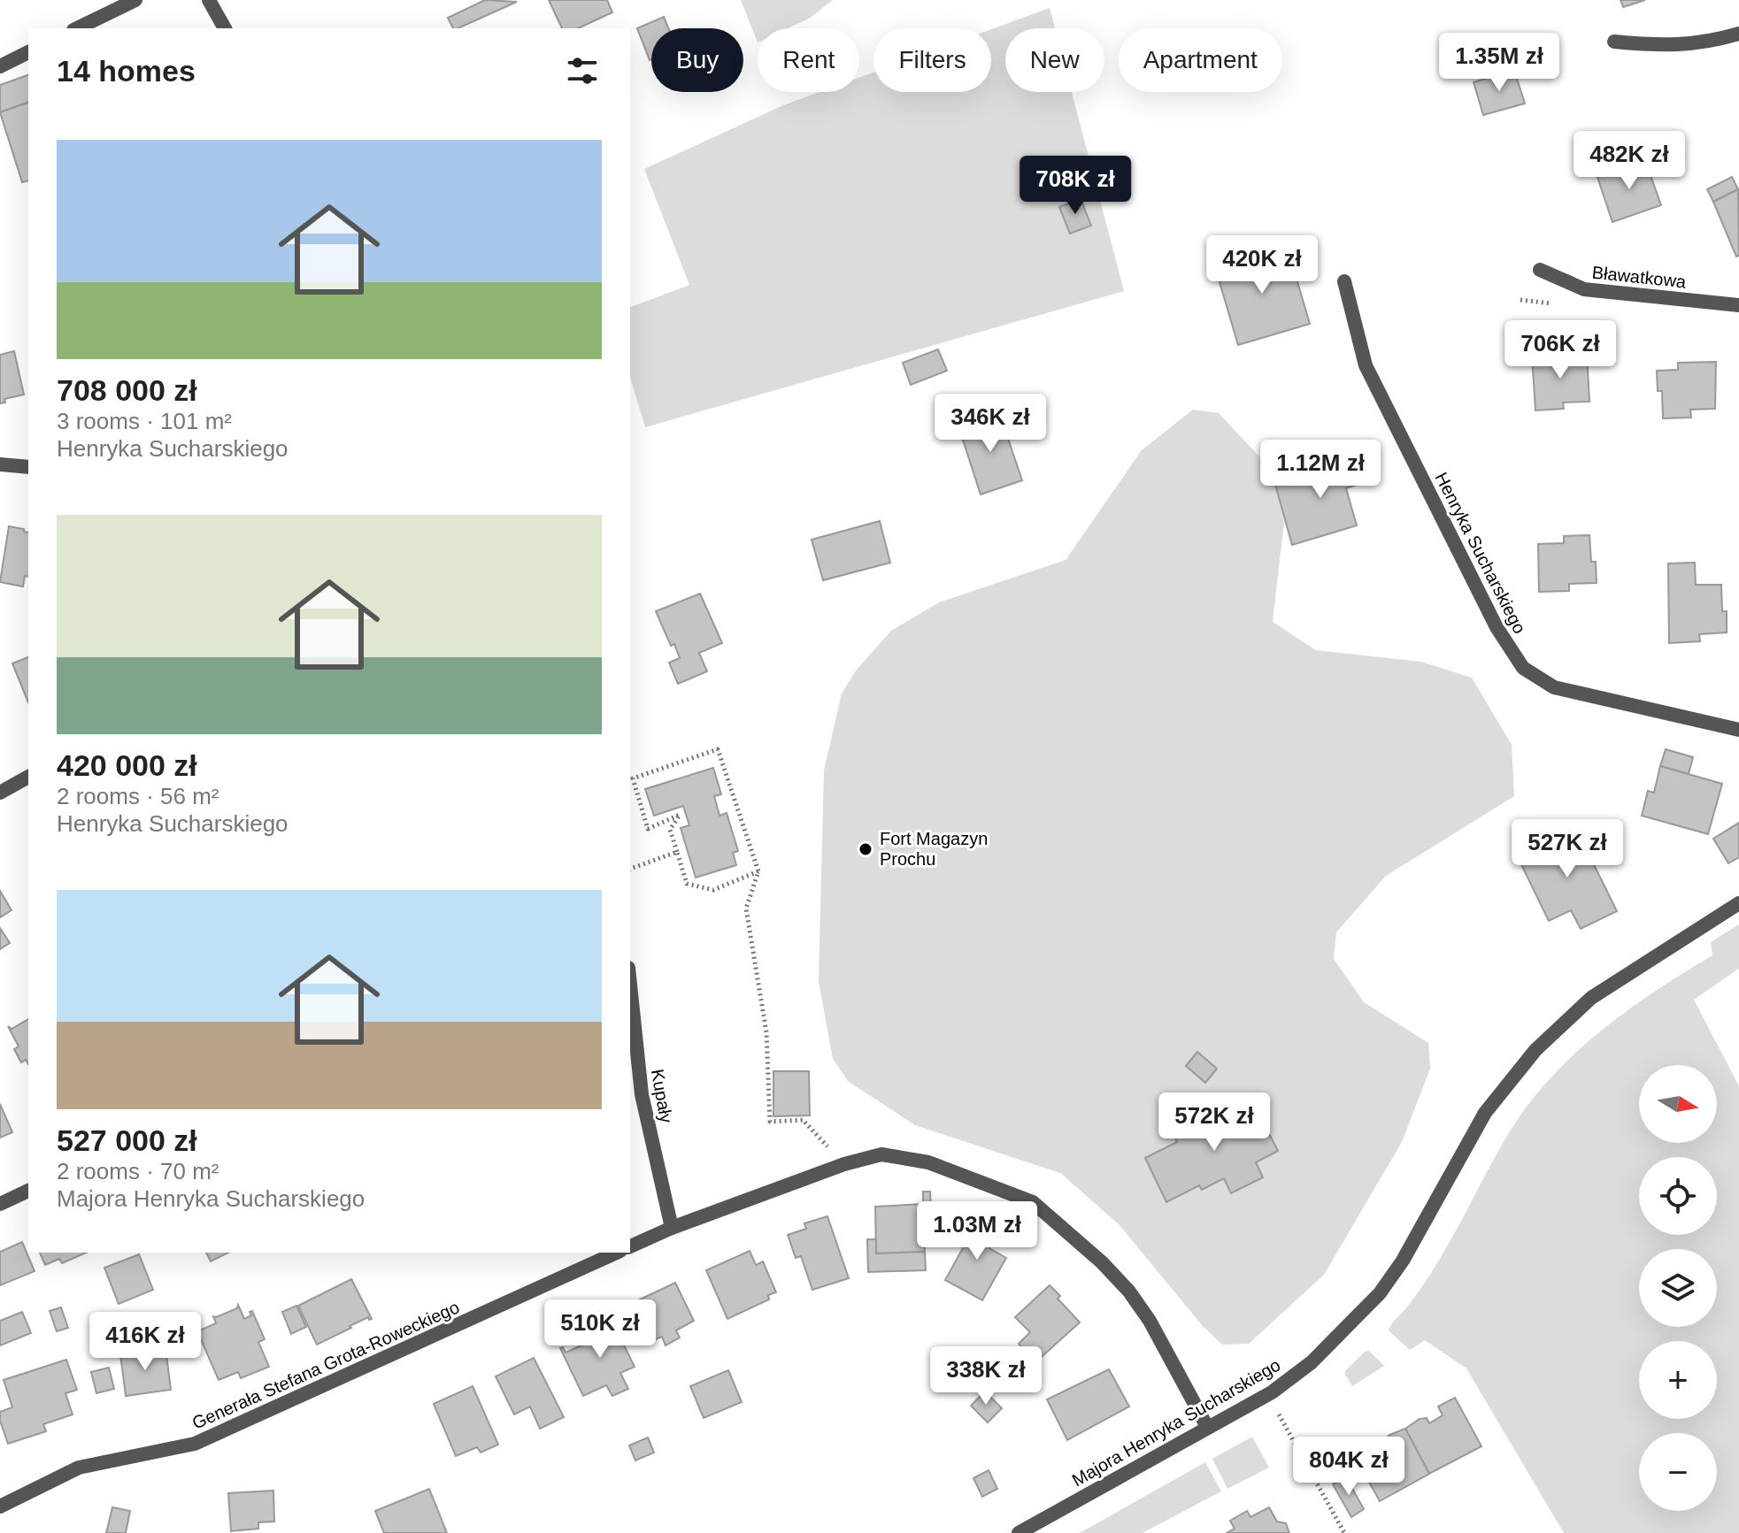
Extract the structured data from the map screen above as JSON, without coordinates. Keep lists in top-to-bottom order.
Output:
{
  "streets": {
    "street": [
      "Bławatkowa",
      "Henryka Sucharskiego",
      "Kupały",
      "Generała Stefana Grota-Roweckiego",
      "Majora Henryka Sucharskiego"
    ]
  },
  "places": ["Fort Magazyn Prochu"],
  "north": "right",
  "page": {
    "chip": [
      "Buy",
      "Rent",
      "Filters",
      "New",
      "Apartment"
    ],
    "heading": "14 homes",
    "price": [
      "1.35M zł",
      "482K zł",
      "708K zł",
      "420K zł",
      "706K zł",
      "346K zł",
      "1.12M zł",
      "527K zł",
      "572K zł",
      "1.03M zł",
      "510K zł",
      "416K zł",
      "338K zł",
      "804K zł"
    ],
    "list": [
      {
        "name": "708 000 zł",
        "note": "3 rooms · 101 m² · Henryka Sucharskiego"
      },
      {
        "name": "420 000 zł",
        "note": "2 rooms · 56 m² · Henryka Sucharskiego"
      },
      {
        "name": "527 000 zł",
        "note": "2 rooms · 70 m² · Majora Henryka Sucharskiego"
      }
    ],
    "map_buttons": ["+", "−"]
  }
}
